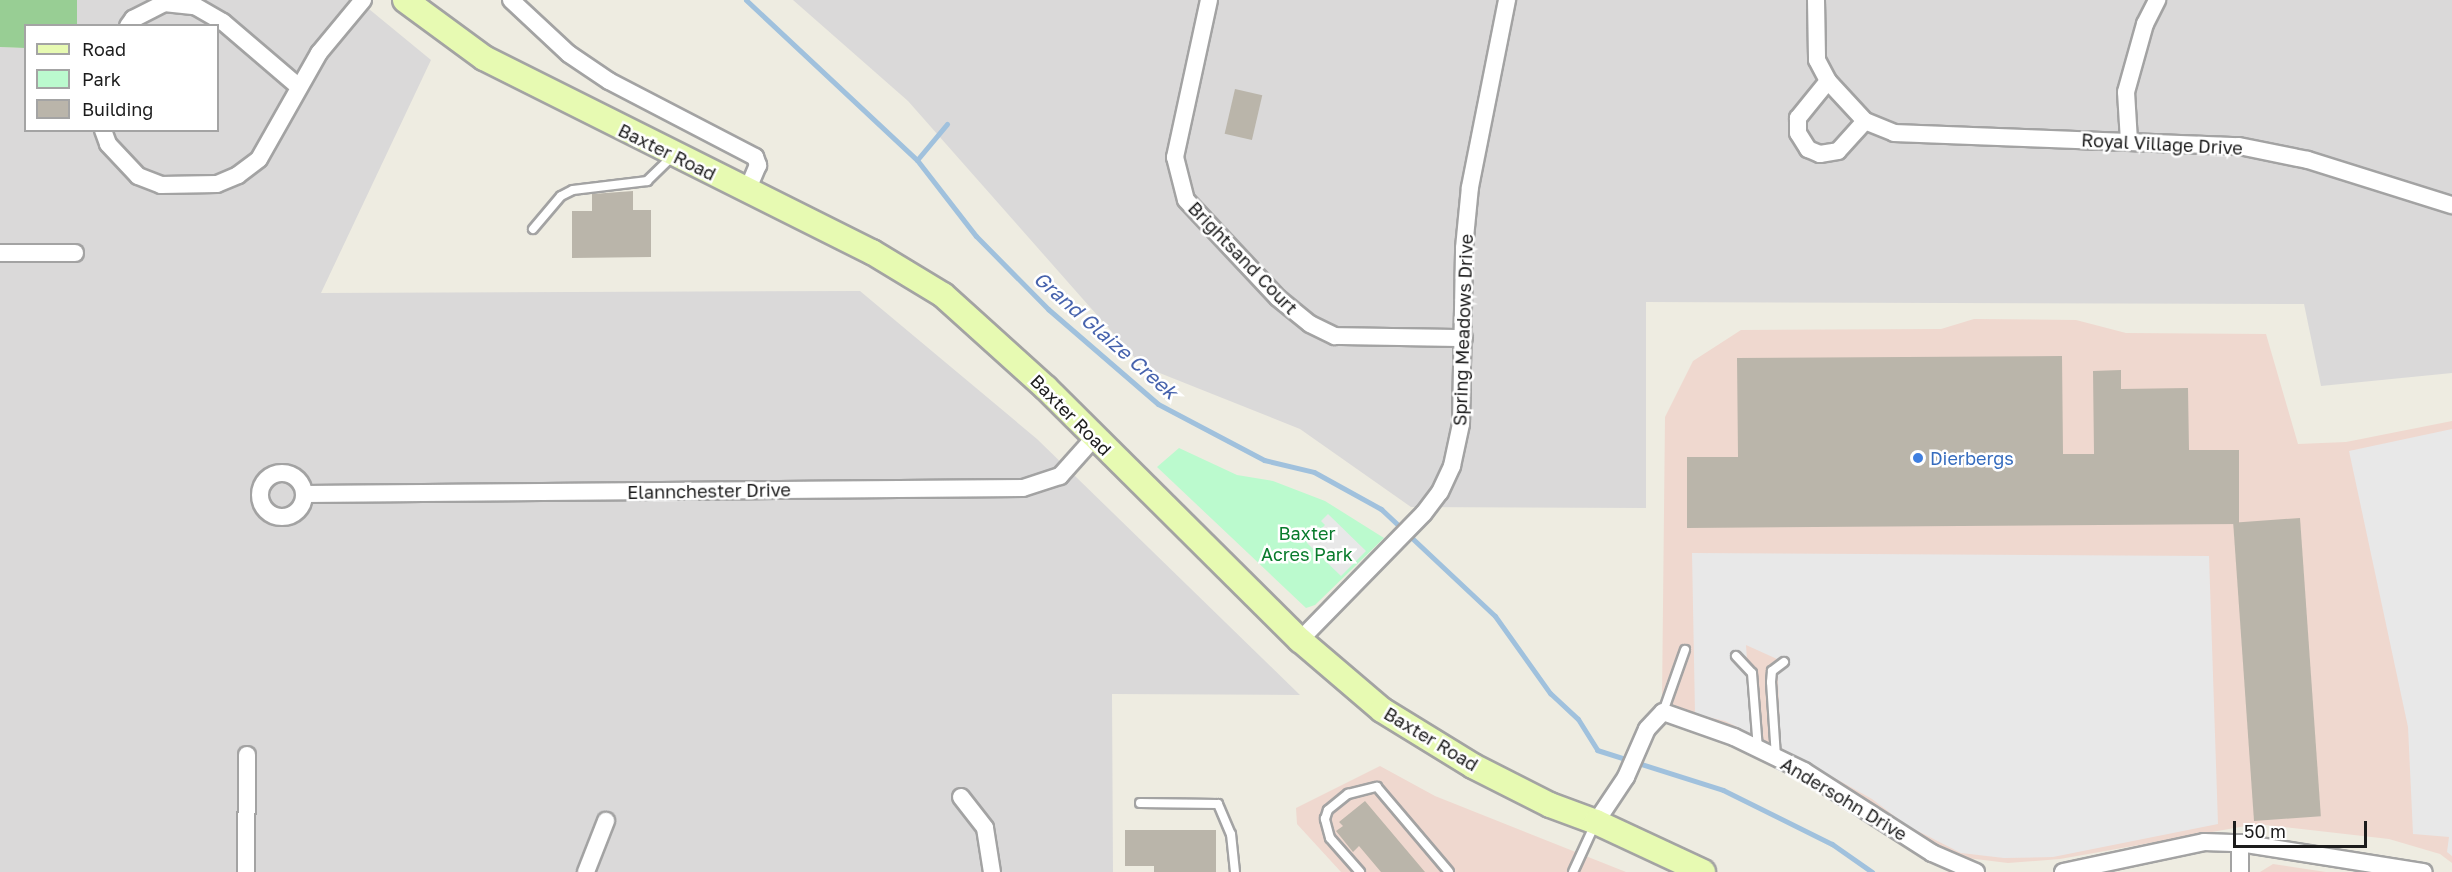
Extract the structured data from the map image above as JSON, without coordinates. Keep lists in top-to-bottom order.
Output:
{
  "streets": {
    "main road": ["Baxter Road"],
    "street": [
      "Royal Village Drive",
      "Brightsand Court",
      "Spring Meadows Drive",
      "Elannchester Drive",
      "Andersohn Drive"
    ]
  },
  "crossings": [
    ["Baxter Road", "Spring Meadows Drive"],
    ["Baxter Road", "Elannchester Drive"],
    ["Brightsand Court", "Spring Meadows Drive"]
  ],
  "water": ["Grand Glaize Creek"],
  "parks": ["Baxter Acres Park"],
  "places": ["Dierbergs"],
  "legend": ["Road", "Park", "Building"],
  "scale_bar": "50 m"
}
